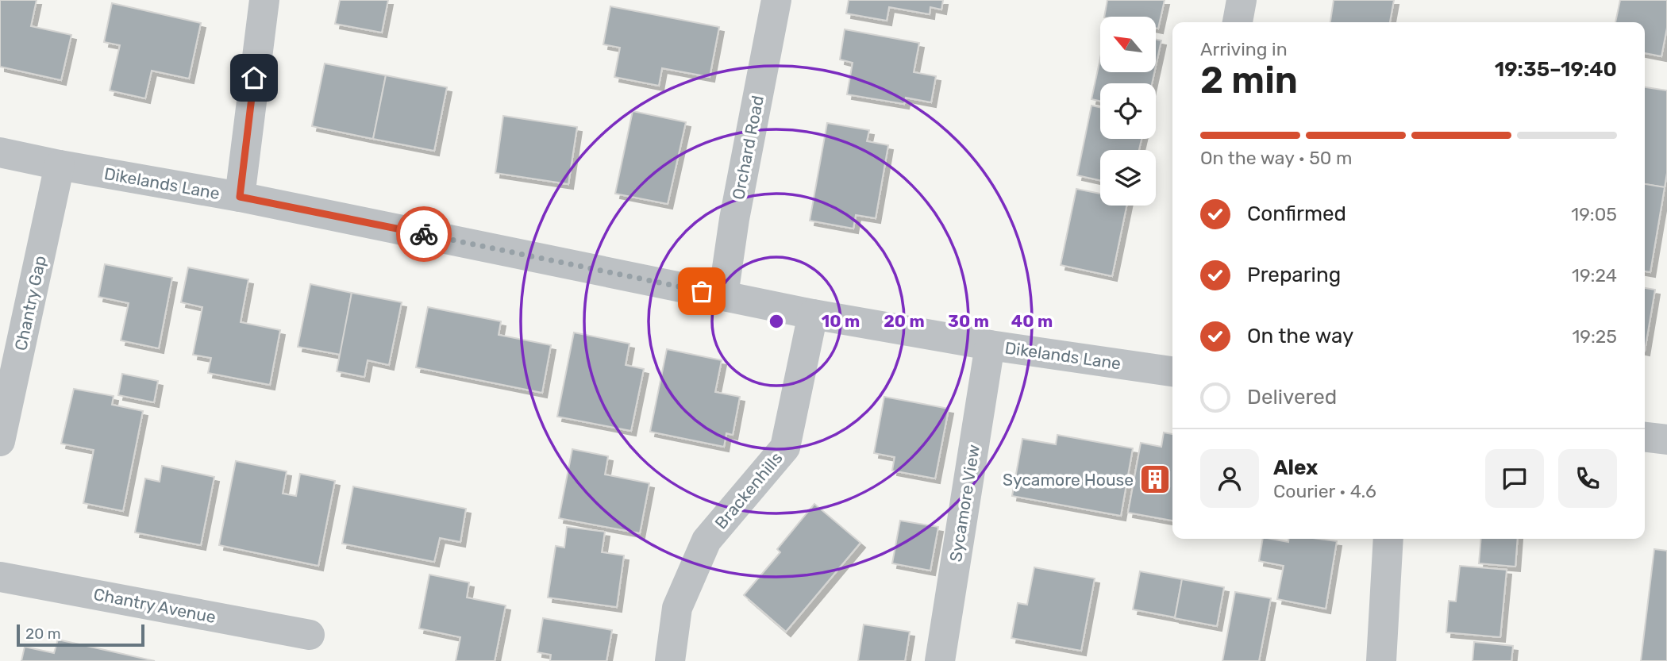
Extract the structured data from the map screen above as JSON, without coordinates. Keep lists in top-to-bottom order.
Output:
{
  "streets": {
    "street": [
      "Orchard Road",
      "Dikelands Lane",
      "Chantry Gap",
      "Brackenhills",
      "Sycamore View",
      "Chantry Avenue"
    ]
  },
  "crossings": [
    ["Orchard Road", "Dikelands Lane"],
    ["Dikelands Lane", "Chantry Gap"],
    ["Dikelands Lane", "Brackenhills"],
    ["Dikelands Lane", "Sycamore View"]
  ],
  "places": {
    "building": ["Sycamore House"]
  },
  "scale_bar": "20 m",
  "north": "top left",
  "page": {
    "heading": ["2 min", "Arriving in", "19:35–19:40"],
    "panel": ["Alex", "Courier · 4.6"],
    "bar": "On the way · 50 m",
    "list": [
      ["Confirmed", "19:05"],
      ["Preparing", "19:24"],
      ["On the way", "19:25"],
      "Delivered"
    ],
    "scale": "20 m"
  },
  "rings": [
    "10 m",
    "20 m",
    "30 m",
    "40 m"
  ]
}
